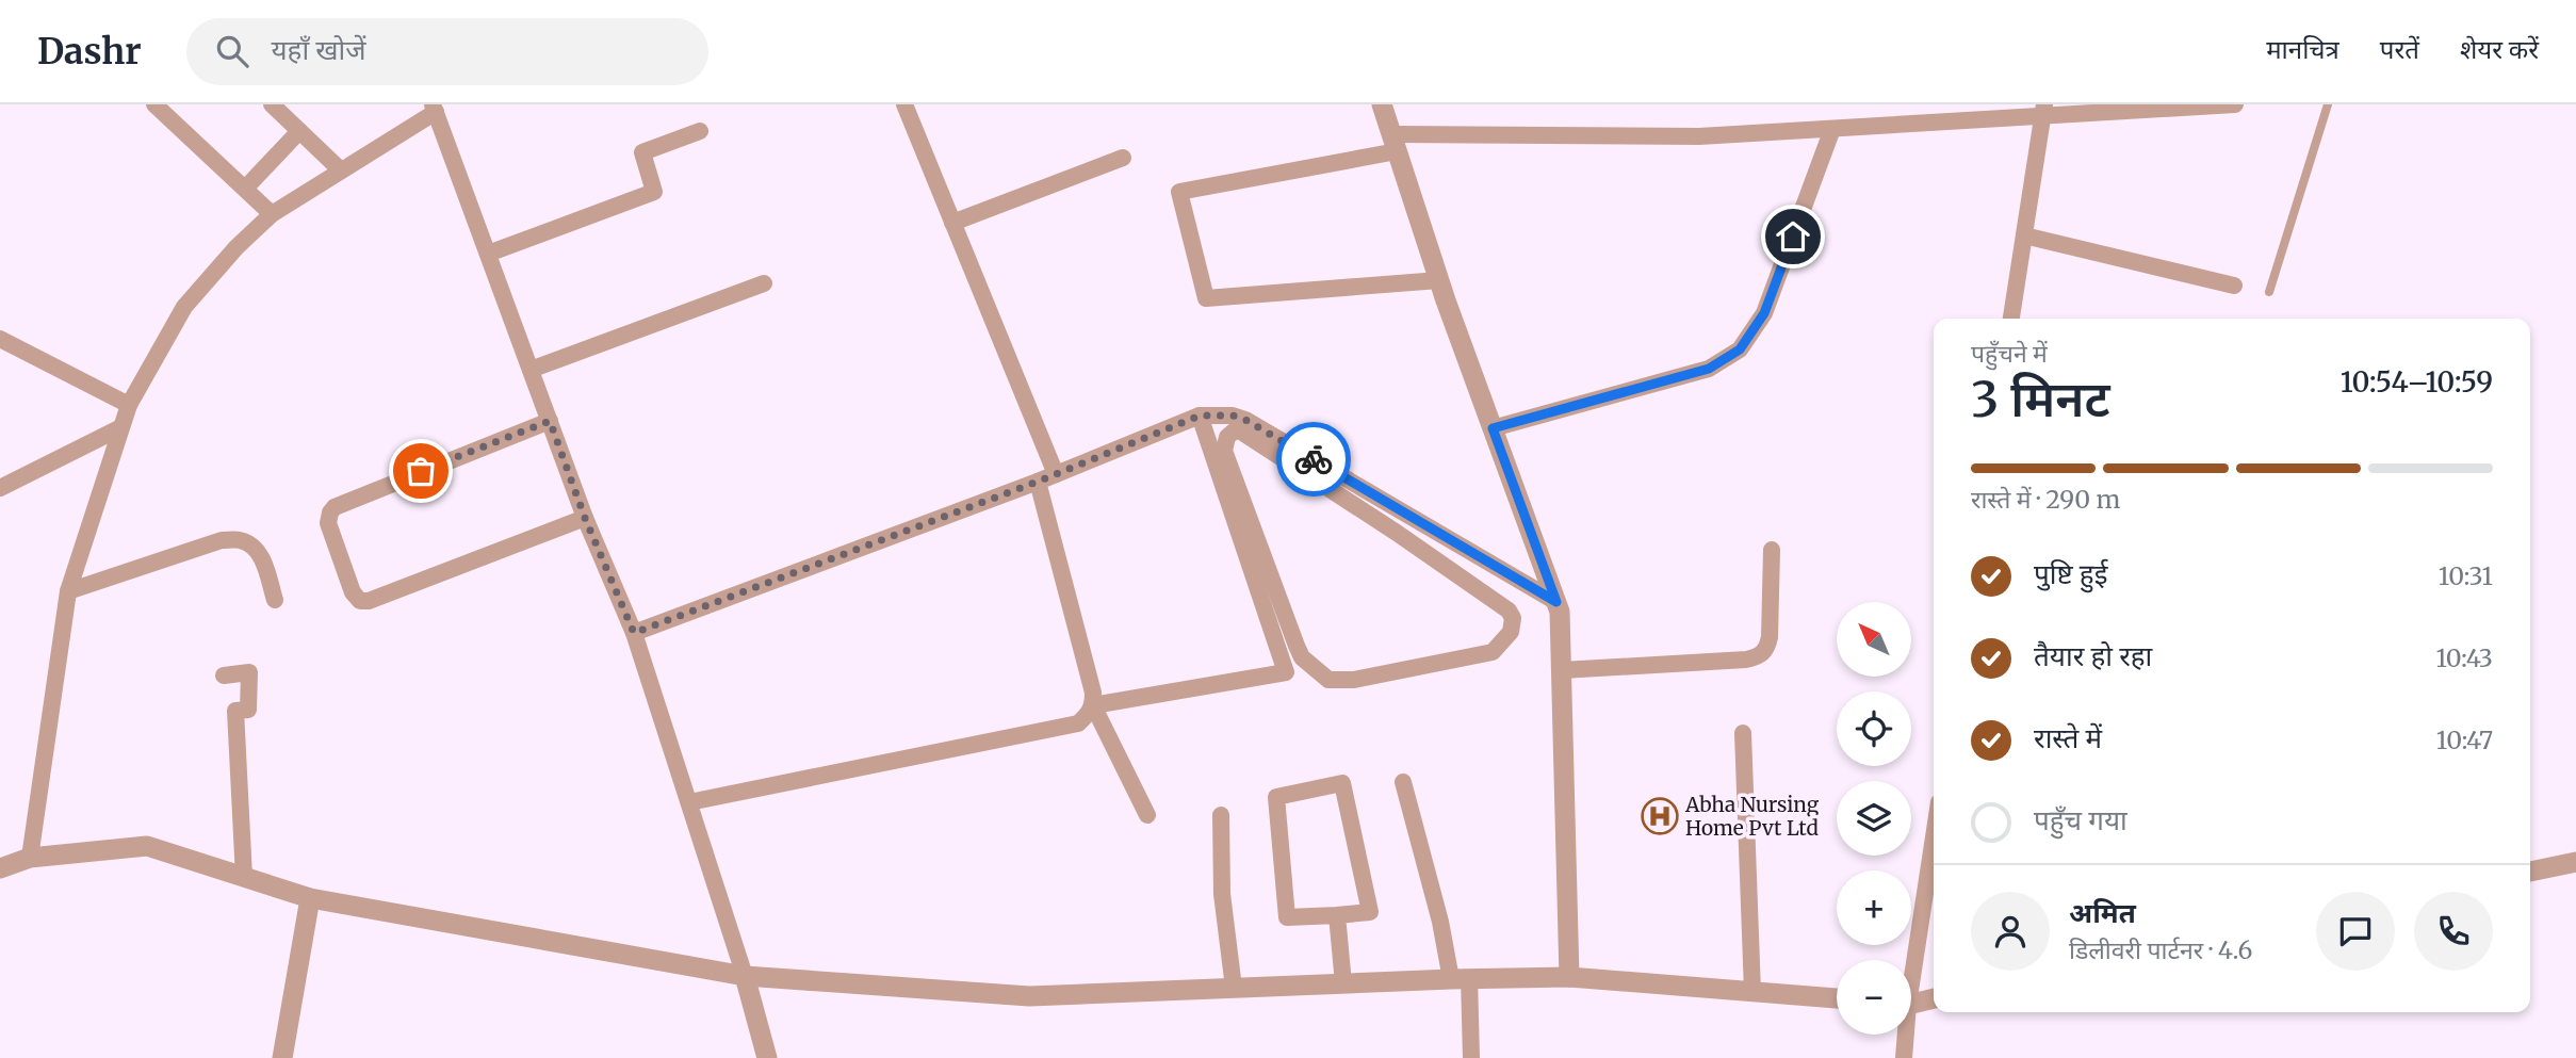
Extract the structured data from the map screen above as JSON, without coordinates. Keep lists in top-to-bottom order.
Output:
{
  "places": {
    "hospital": ["Abha Nursing Home Pvt Ltd"]
  },
  "north": "top left",
  "page": {
    "header": "Dashr",
    "search": "यहाँ खोजें",
    "nav": ["मानचित्र", "परतें", "शेयर करें"],
    "heading": ["3 मिनट", "पहुँचने में", "10:54–10:59"],
    "panel": ["अमित", "डिलीवरी पार्टनर · 4.6"],
    "bar": "रास्ते में · 290 m",
    "list": [
      ["पुष्टि हुई", "10:31"],
      ["तैयार हो रहा", "10:43"],
      ["रास्ते में", "10:47"],
      "पहुँच गया"
    ],
    "map_buttons": ["+", "−"]
  }
}
